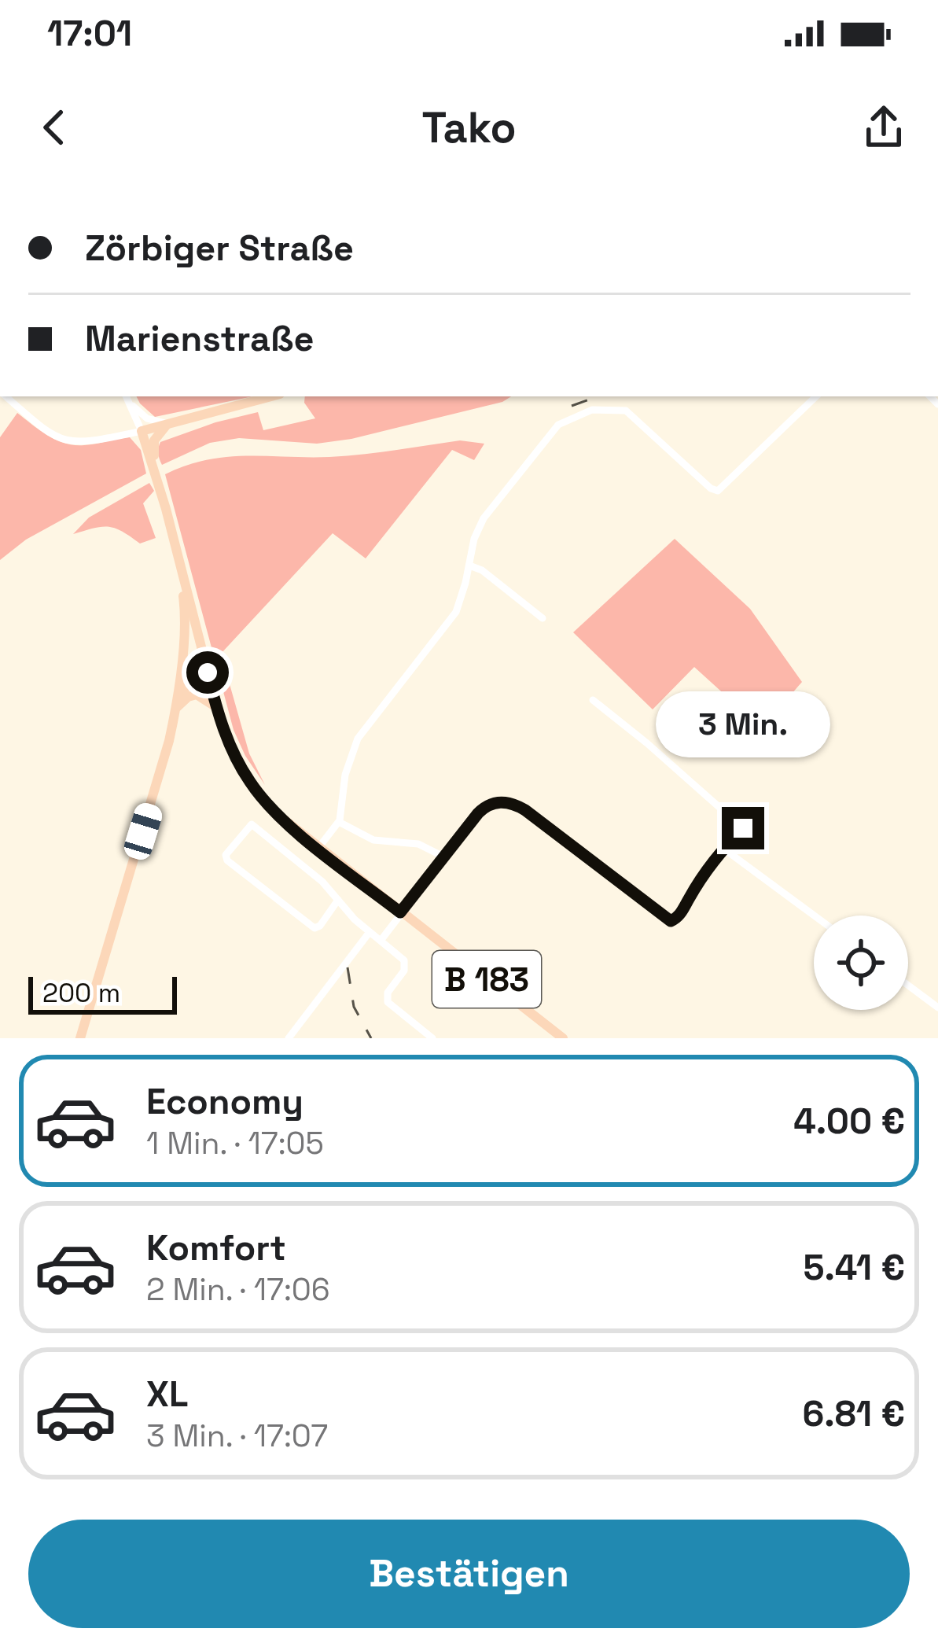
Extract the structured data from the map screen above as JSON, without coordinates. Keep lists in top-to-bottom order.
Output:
{
  "streets": {
    "main road": ["B 183"]
  },
  "scale_bar": "200 m",
  "page": {
    "status": "17:01",
    "header": "Tako",
    "banner": ["Zörbiger Straße", "Marienstraße"],
    "bubble": "3 Min.",
    "scale": "200 m",
    "list": [
      {
        "name": "Economy",
        "note": "1 Min. · 17:05",
        "value": "4.00 €"
      },
      {
        "name": "Komfort",
        "note": "2 Min. · 17:06",
        "value": "5.41 €"
      },
      {
        "name": "XL",
        "note": "3 Min. · 17:07",
        "value": "6.81 €"
      }
    ],
    "buttons": "Bestätigen"
  }
}
